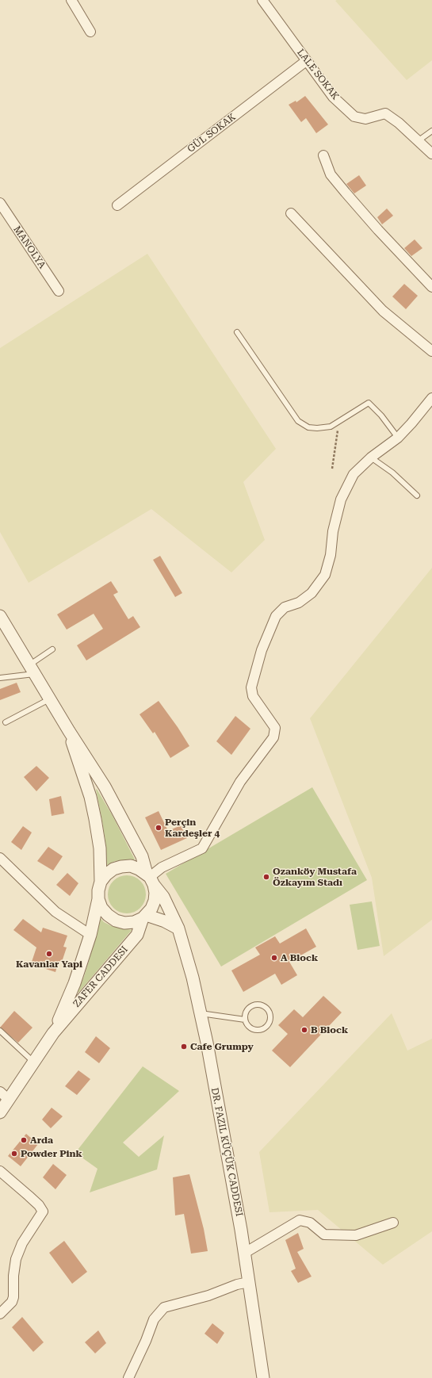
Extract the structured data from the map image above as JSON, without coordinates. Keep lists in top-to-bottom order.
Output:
{
  "streets": {
    "street": [
      "LALE SOKAK",
      "GÜL SOKAK",
      "MANOLYA",
      "ZAFER CADDESI"
    ]
  },
  "crossings": [
    ["LALE SOKAK", "GÜL SOKAK"]
  ],
  "places": [
    "Perçin Kardeşler 4",
    "Ozanköy Mustafa Özkayım Stadı",
    "Kavanlar Yapi",
    "A Block",
    "B Block",
    "Cafe Grumpy",
    "Arda",
    "Powder Pink"
  ]
}
